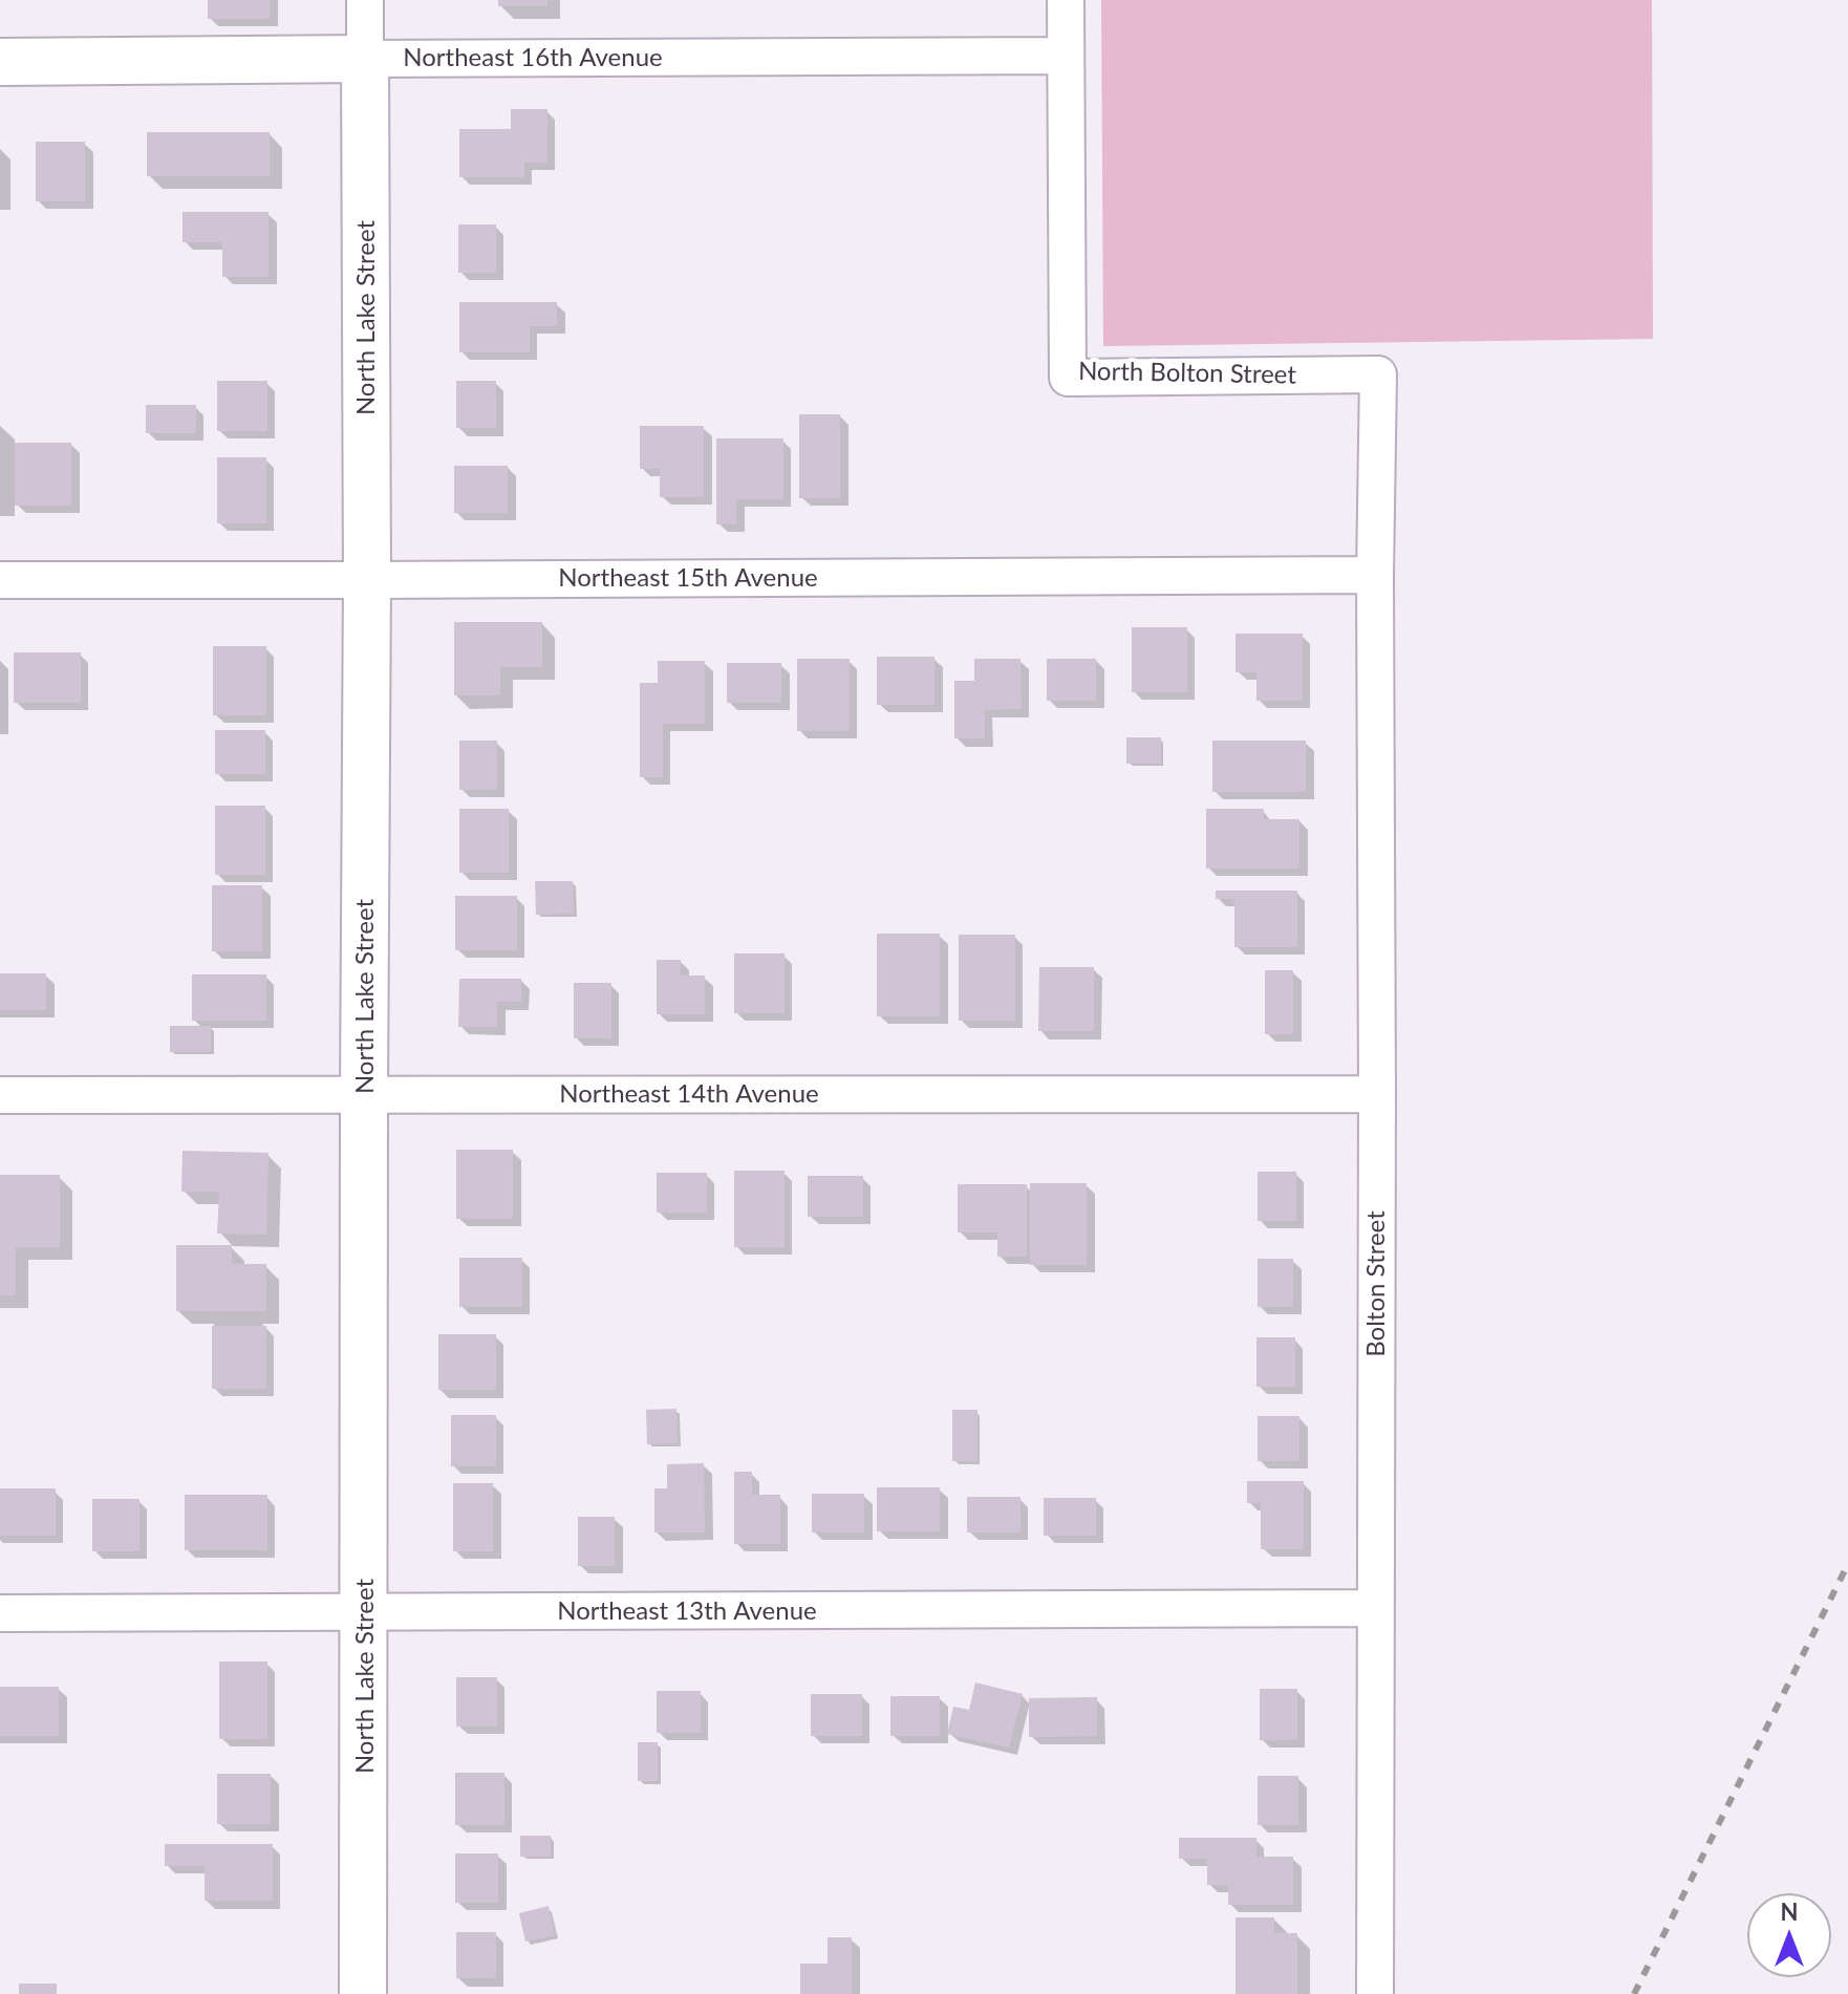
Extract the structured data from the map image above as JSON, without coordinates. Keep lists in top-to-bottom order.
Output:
{
  "streets": {
    "street": [
      "Northeast 16th Avenue",
      "North Lake Street",
      "North Bolton Street",
      "Northeast 15th Avenue",
      "Northeast 14th Avenue",
      "Bolton Street",
      "Northeast 13th Avenue"
    ]
  },
  "crossings": [
    ["Northeast 16th Avenue", "North Lake Street"],
    ["Northeast 16th Avenue", "North Bolton Street"],
    ["North Lake Street", "Northeast 15th Avenue"],
    ["North Lake Street", "Northeast 14th Avenue"],
    ["North Lake Street", "Northeast 13th Avenue"],
    ["North Bolton Street", "Northeast 15th Avenue"],
    ["North Bolton Street", "Bolton Street"],
    ["Northeast 15th Avenue", "Bolton Street"],
    ["Northeast 14th Avenue", "Bolton Street"],
    ["Bolton Street", "Northeast 13th Avenue"]
  ],
  "north": "top"
}
